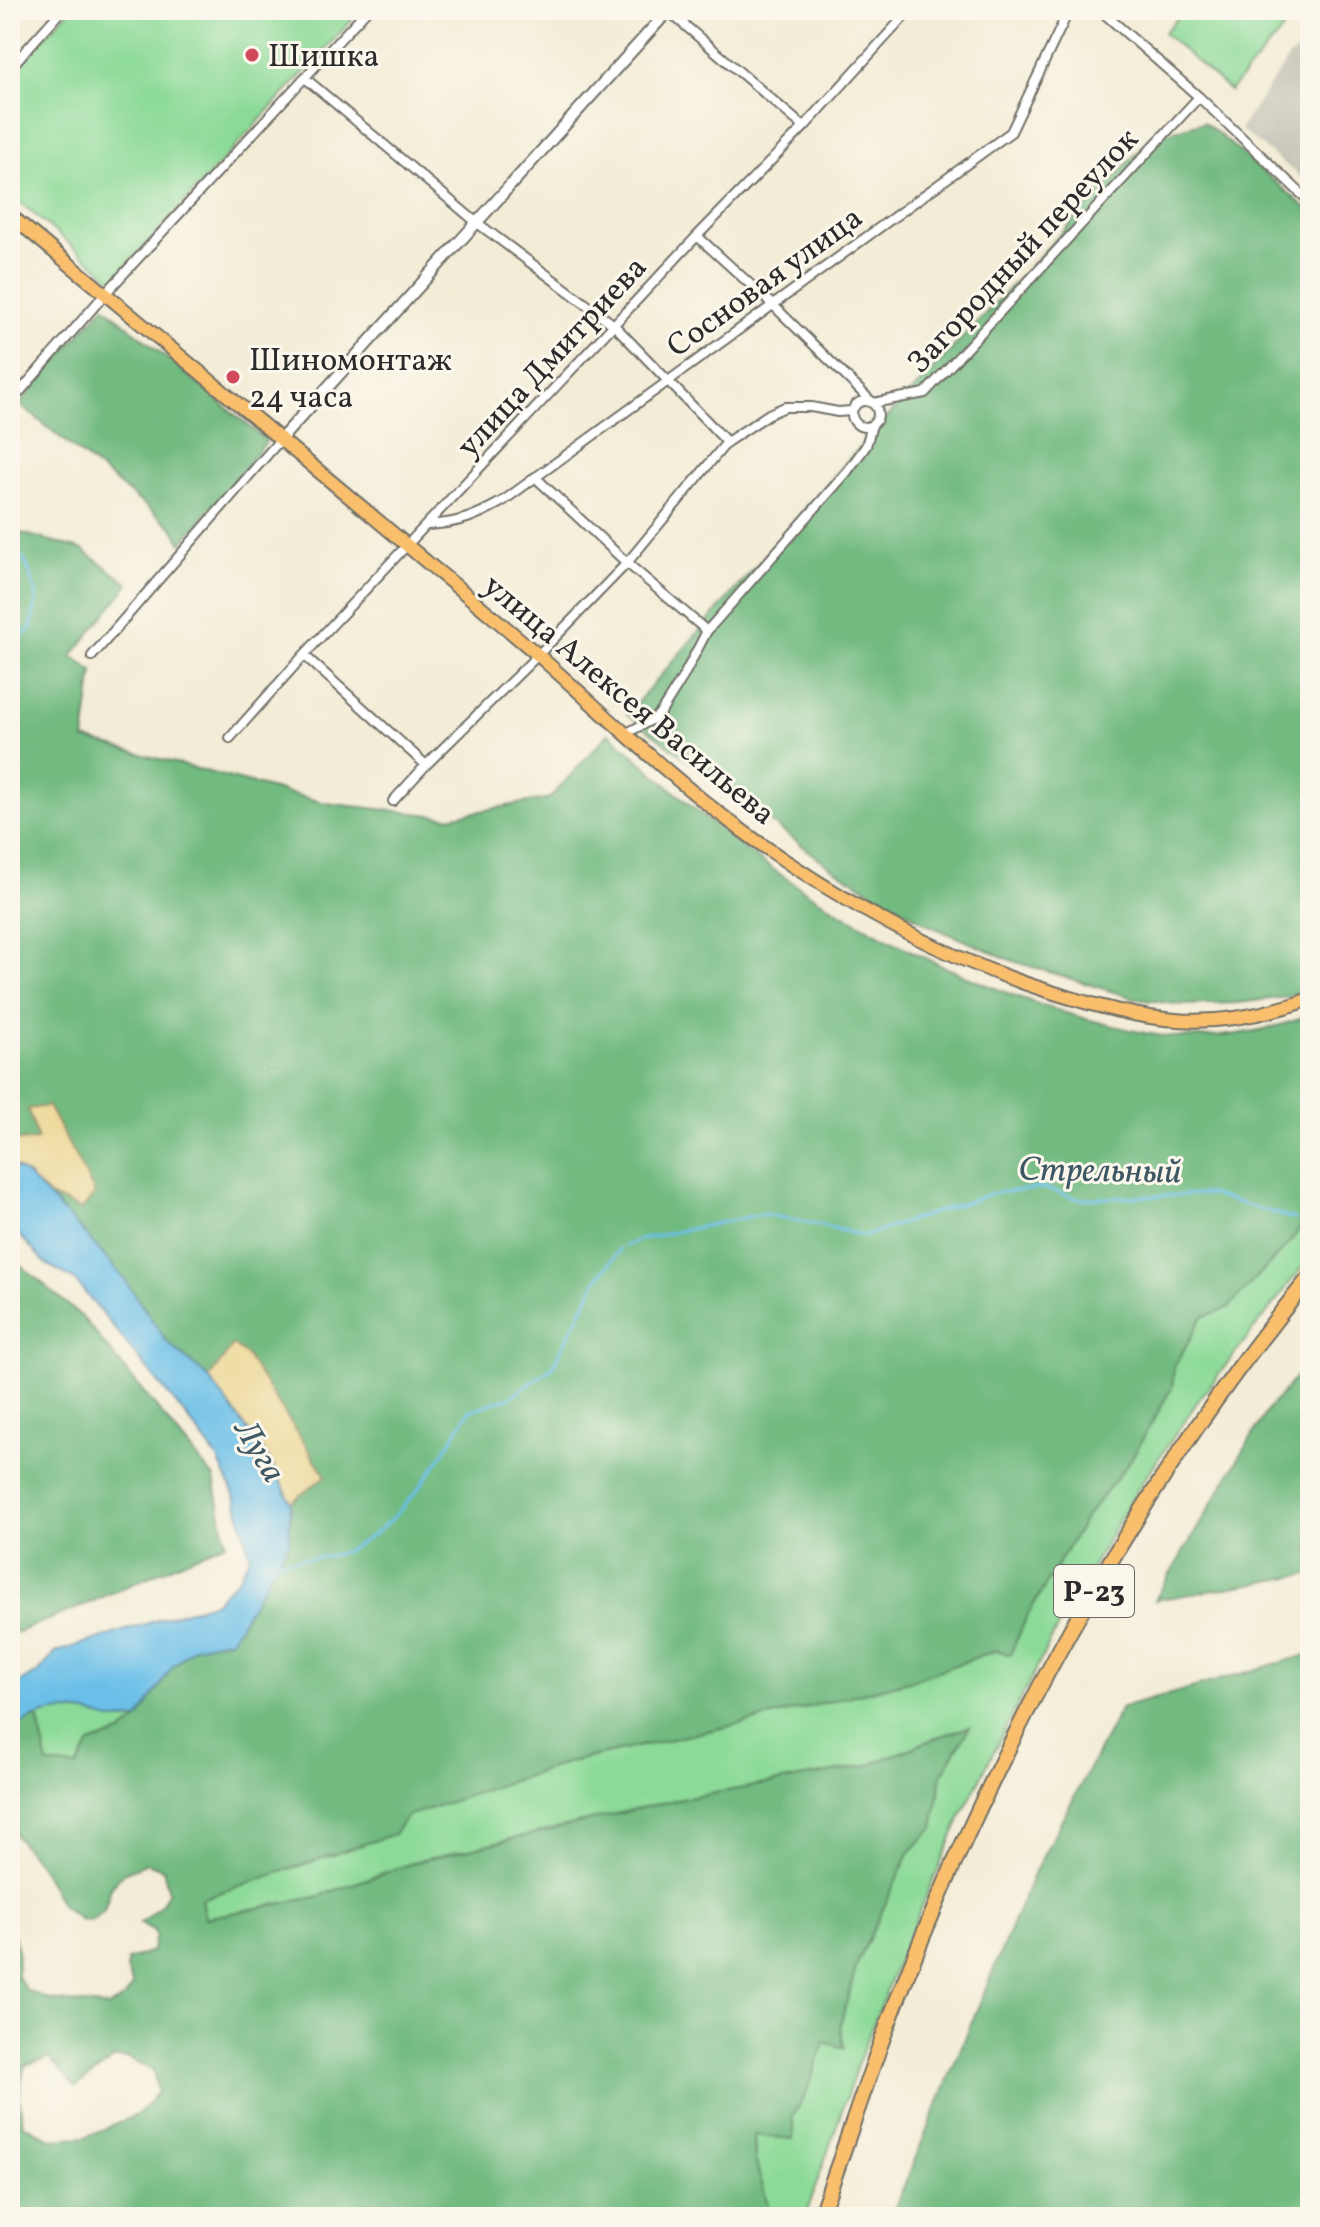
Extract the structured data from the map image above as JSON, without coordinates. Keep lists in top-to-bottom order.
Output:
{
  "streets": {
    "highway": ["Р-23"],
    "main road": ["улица Алексея Васильева"],
    "street": ["Загородный переулок", "Сосновая улица", "улица Дмитриева"]
  },
  "crossings": [
    ["Сосновая улица", "улица Дмитриева"],
    ["улица Дмитриева", "улица Алексея Васильева"]
  ],
  "water": ["Стрельный", "Луга"],
  "places": ["Шишка", "Шиномонтаж 24 часа"]
}
